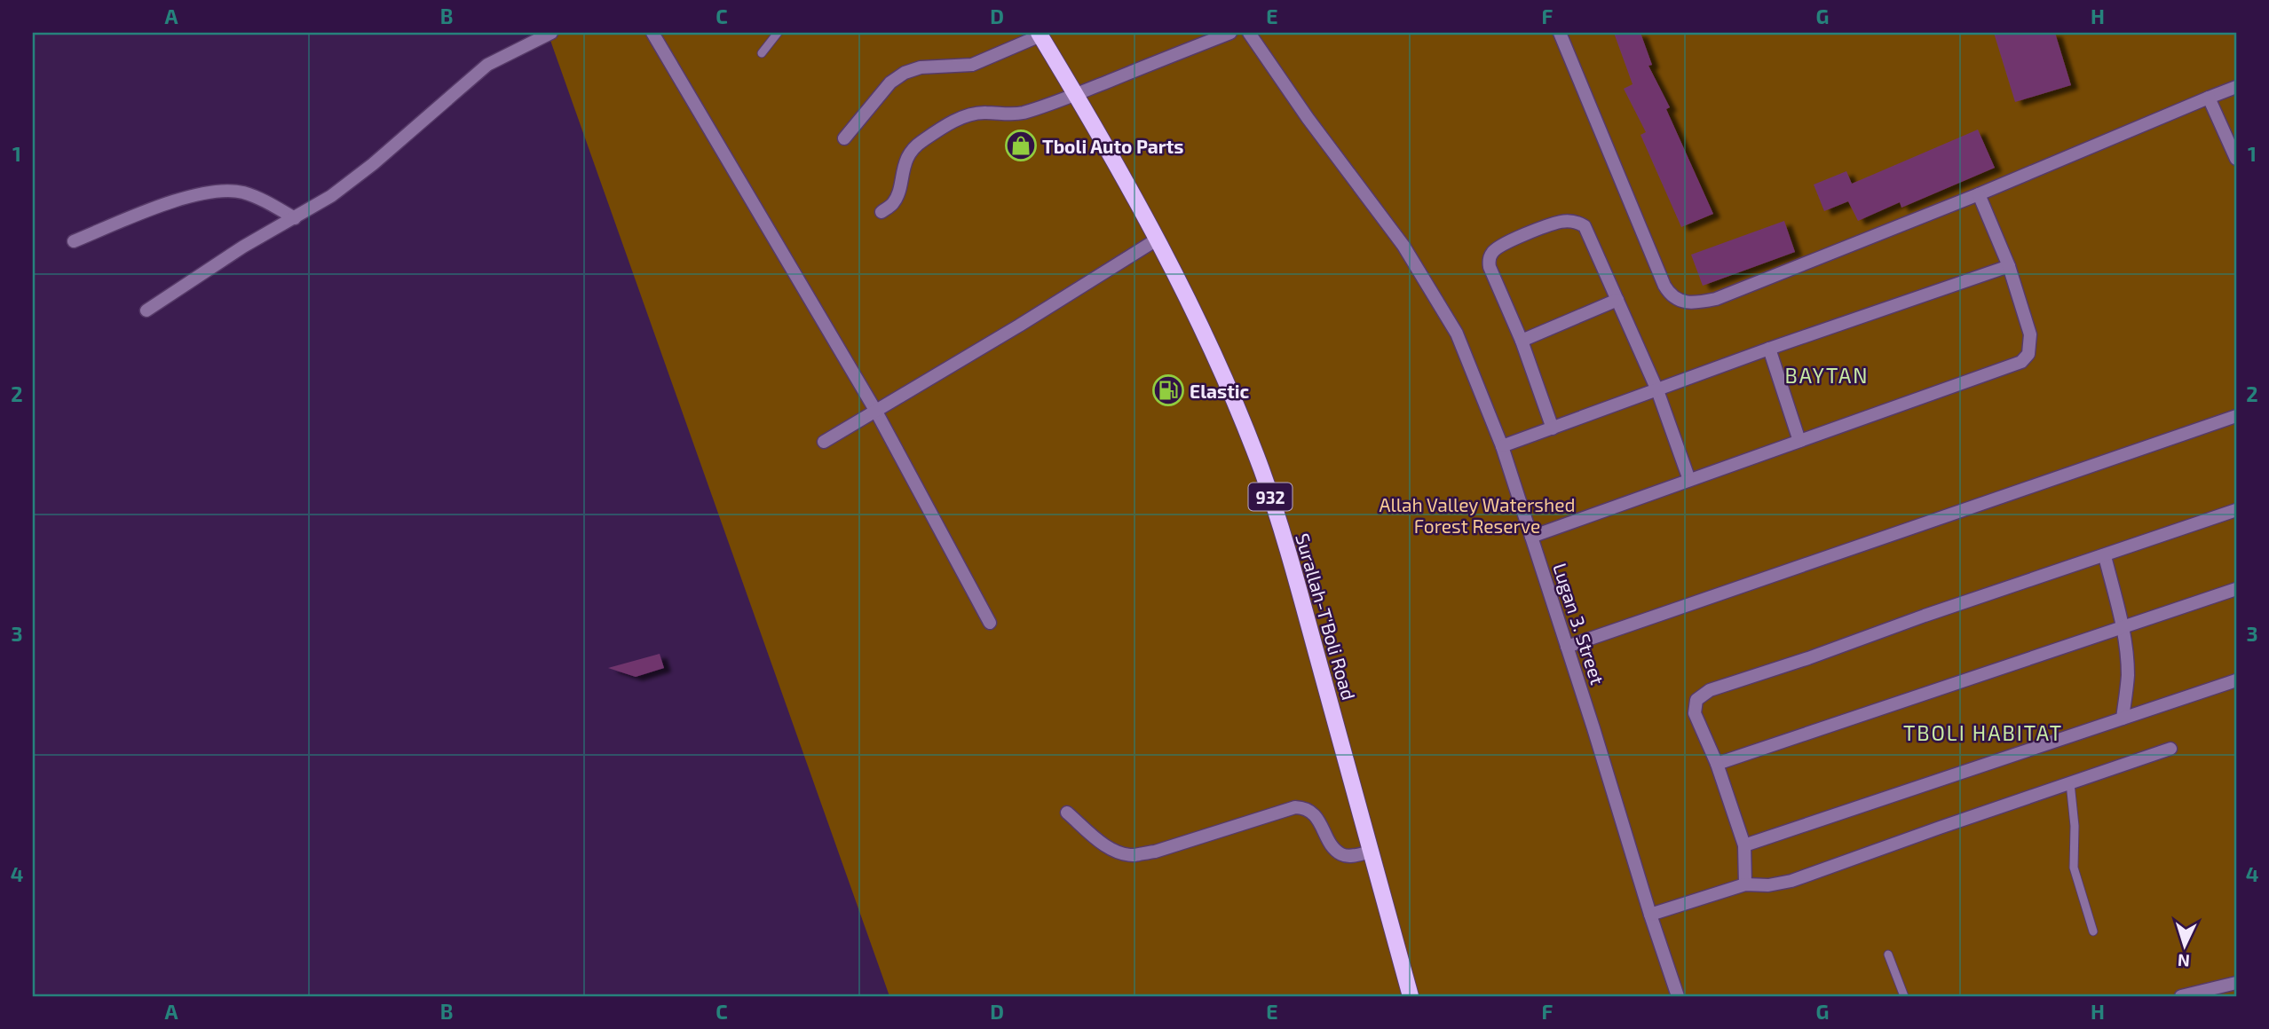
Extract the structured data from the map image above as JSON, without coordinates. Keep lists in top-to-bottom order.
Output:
{
  "streets": {
    "main road": ["932", "Surallah-T'Boli Road"],
    "street": ["Lugan 3. Street"]
  },
  "districts": ["BAYTAN", "TBOLI HABITAT"],
  "parks": ["Allah Valley Watershed Forest Reserve"],
  "places": {
    "shop": ["Tboli Auto Parts"],
    "fuel station": ["Elastic"]
  },
  "north": "bottom",
  "grid": {
    "columns": [
      "A",
      "B",
      "C",
      "D",
      "E",
      "F",
      "G",
      "H"
    ],
    "rows": [
      "1",
      "2",
      "3",
      "4"
    ]
  }
}
